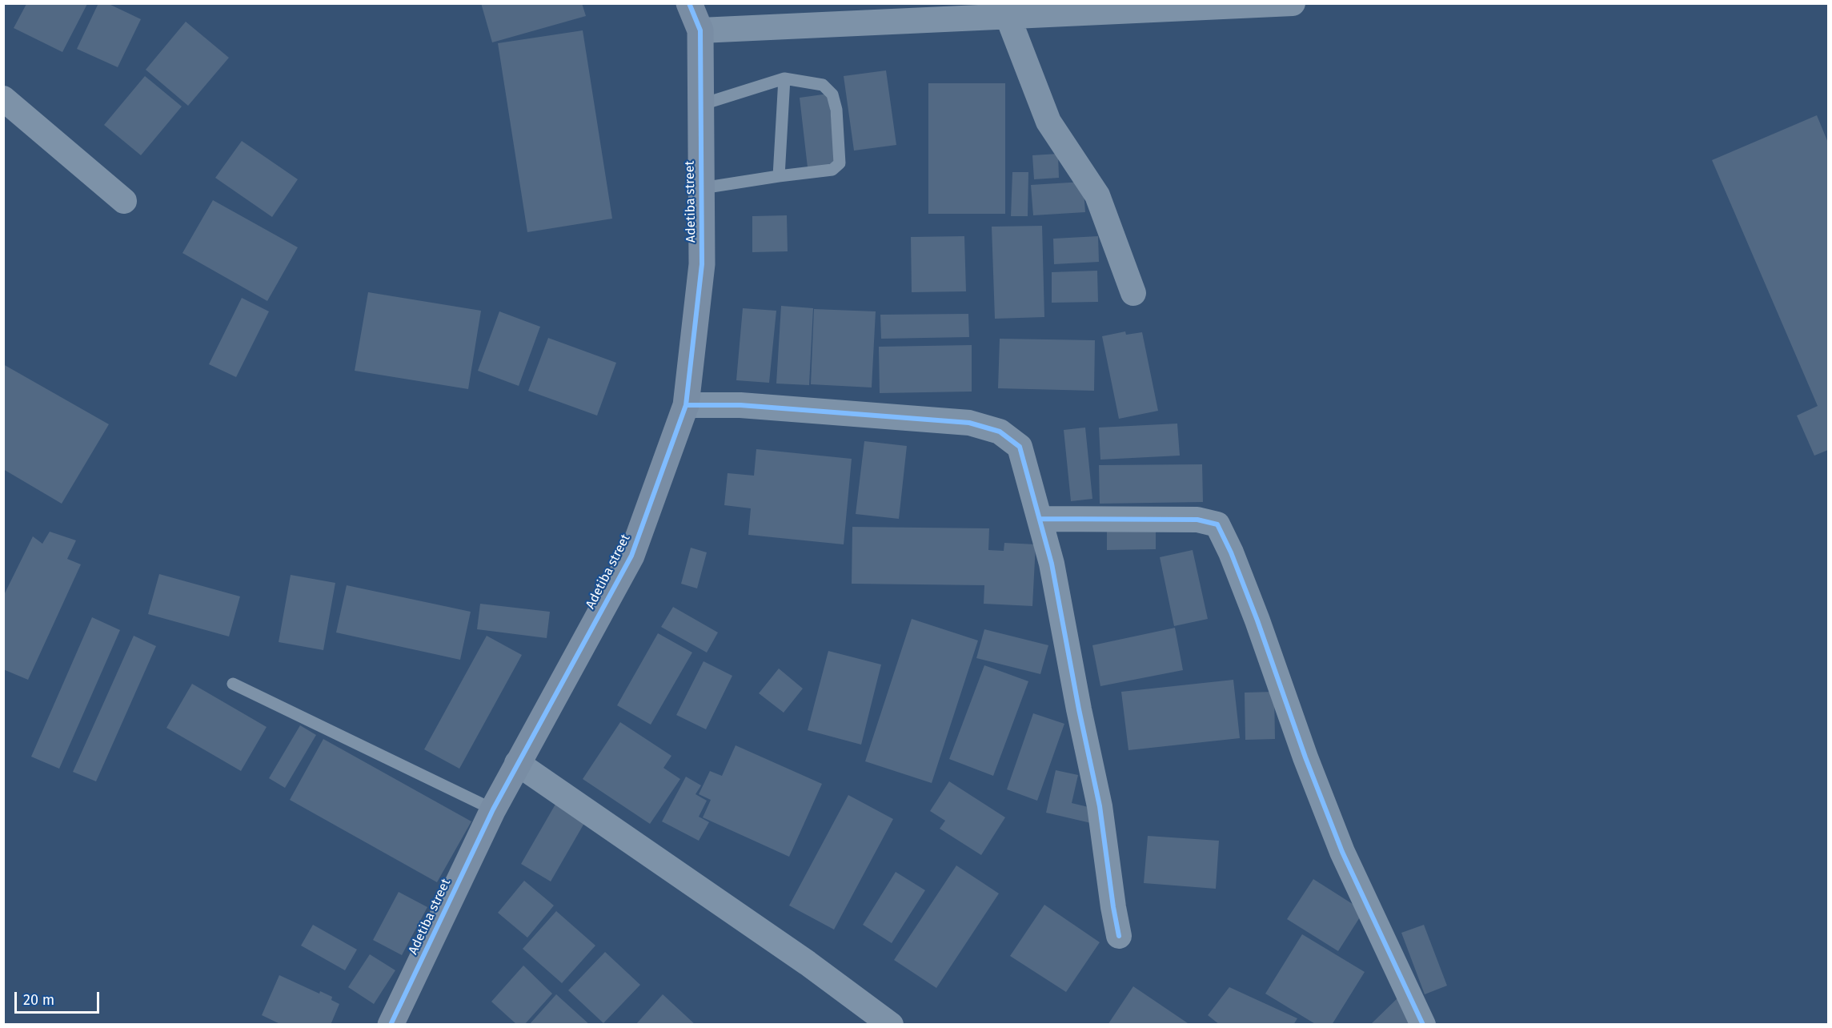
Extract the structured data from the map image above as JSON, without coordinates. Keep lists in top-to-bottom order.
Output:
{
  "streets": {
    "street": ["Adetiba street"]
  },
  "scale_bar": "20 m"
}
